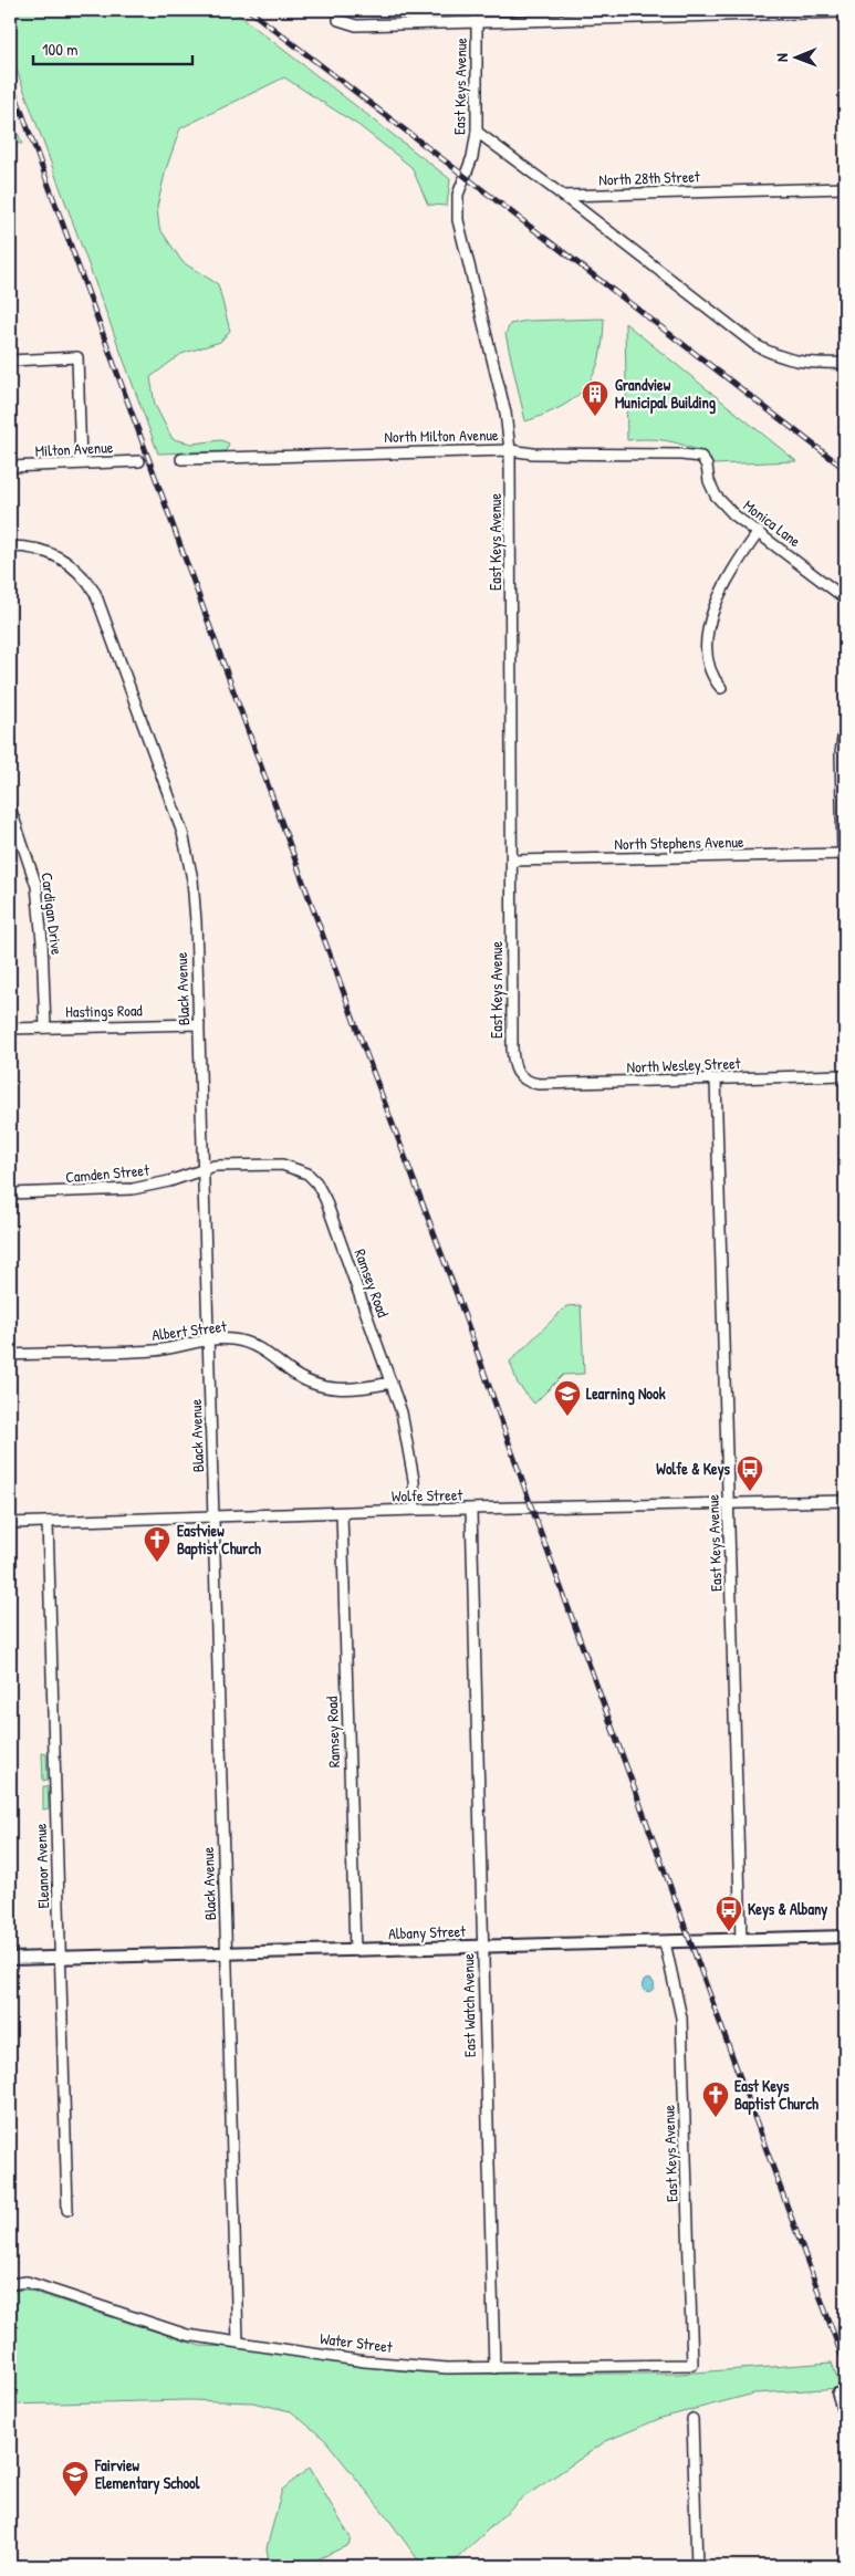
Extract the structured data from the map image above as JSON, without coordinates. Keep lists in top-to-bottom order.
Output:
{
  "streets": {
    "street": [
      "East Keys Avenue",
      "North 28th Street",
      "North Milton Avenue",
      "Milton Avenue",
      "Monica Lane",
      "North Stephens Avenue",
      "Cardigan Drive",
      "Black Avenue",
      "Hastings Road",
      "North Wesley Street",
      "Camden Street",
      "Ramsey Road",
      "Albert Street",
      "Wolfe Street",
      "Eleanor Avenue",
      "Albany Street",
      "East Watch Avenue",
      "Water Street"
    ]
  },
  "crossings": [
    ["East Keys Avenue", "North Milton Avenue"],
    ["East Keys Avenue", "North Stephens Avenue"],
    ["East Keys Avenue", "North Wesley Street"],
    ["East Keys Avenue", "Wolfe Street"],
    ["East Keys Avenue", "Albany Street"],
    ["East Keys Avenue", "Water Street"],
    ["North Milton Avenue", "Monica Lane"],
    ["Cardigan Drive", "Hastings Road"],
    ["Black Avenue", "Hastings Road"],
    ["Black Avenue", "Camden Street"],
    ["Black Avenue", "Ramsey Road"],
    ["Black Avenue", "Albert Street"],
    ["Black Avenue", "Wolfe Street"],
    ["Black Avenue", "Albany Street"],
    ["Black Avenue", "Water Street"],
    ["Camden Street", "Ramsey Road"],
    ["Ramsey Road", "Albert Street"],
    ["Ramsey Road", "Wolfe Street"],
    ["Ramsey Road", "Albany Street"],
    ["Wolfe Street", "Eleanor Avenue"],
    ["Wolfe Street", "East Watch Avenue"],
    ["Eleanor Avenue", "Albany Street"],
    ["Albany Street", "East Watch Avenue"],
    ["East Watch Avenue", "Water Street"]
  ],
  "places": {
    "building": ["Grandview Municipal Building"],
    "school or university": ["Learning Nook", "Fairview Elementary School"],
    "bus stop": ["Wolfe & Keys", "Keys & Albany"],
    "church": ["Eastview Baptist Church", "East Keys Baptist Church"]
  },
  "scale_bar": "100 m",
  "north": "left"
}
